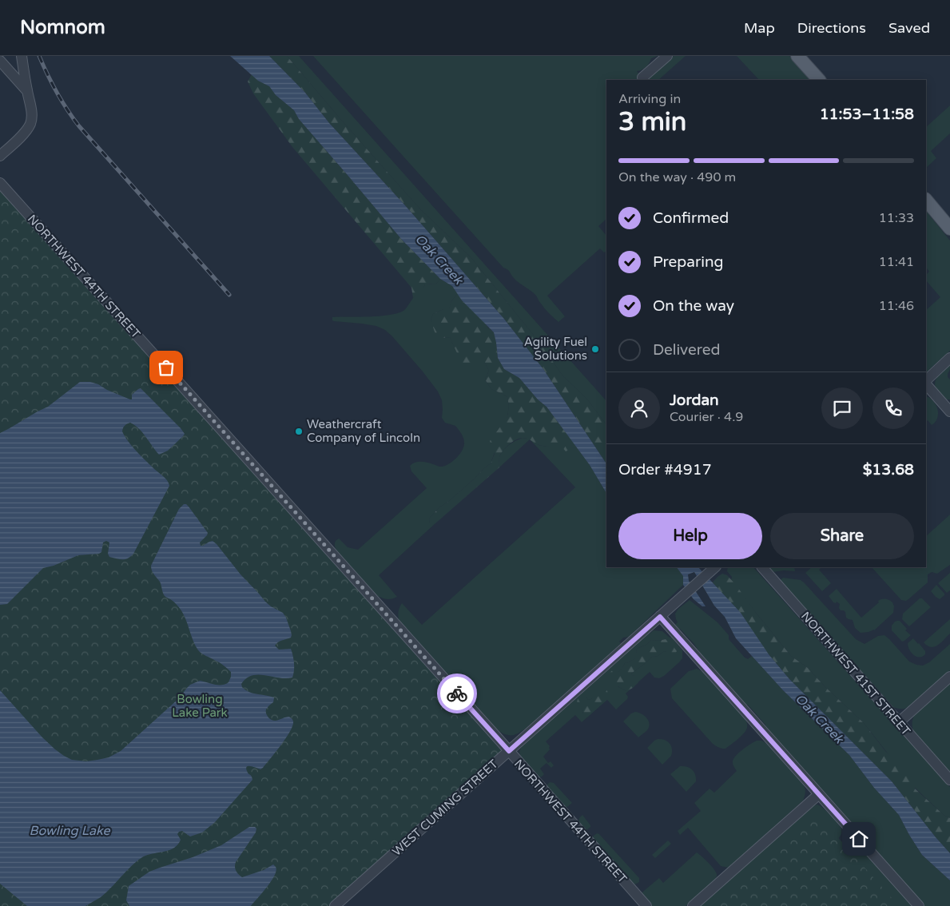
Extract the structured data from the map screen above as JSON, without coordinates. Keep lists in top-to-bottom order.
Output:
{
  "streets": {
    "street": ["NORTHWEST 44TH STREET", "NORTHWEST 41ST STREET", "WEST CUMING STREET"]
  },
  "crossings": [
    ["NORTHWEST 44TH STREET", "WEST CUMING STREET"]
  ],
  "water": ["Oak Creek", "Bowling Lake"],
  "parks": ["Bowling Lake Park"],
  "places": ["Agility Fuel Solutions", "Weathercraft Company of Lincoln"],
  "page": {
    "header": "Nomnom",
    "nav": ["Map", "Directions", "Saved"],
    "heading": ["3 min", "Arriving in", "11:53–11:58"],
    "panel": [
      "Jordan",
      "Courier · 4.9",
      "Order #4917",
      "$13.68"
    ],
    "bar": "On the way · 490 m",
    "list": [
      ["Confirmed", "11:33"],
      ["Preparing", "11:41"],
      ["On the way", "11:46"],
      "Delivered"
    ],
    "buttons": ["Help", "Share"]
  }
}
